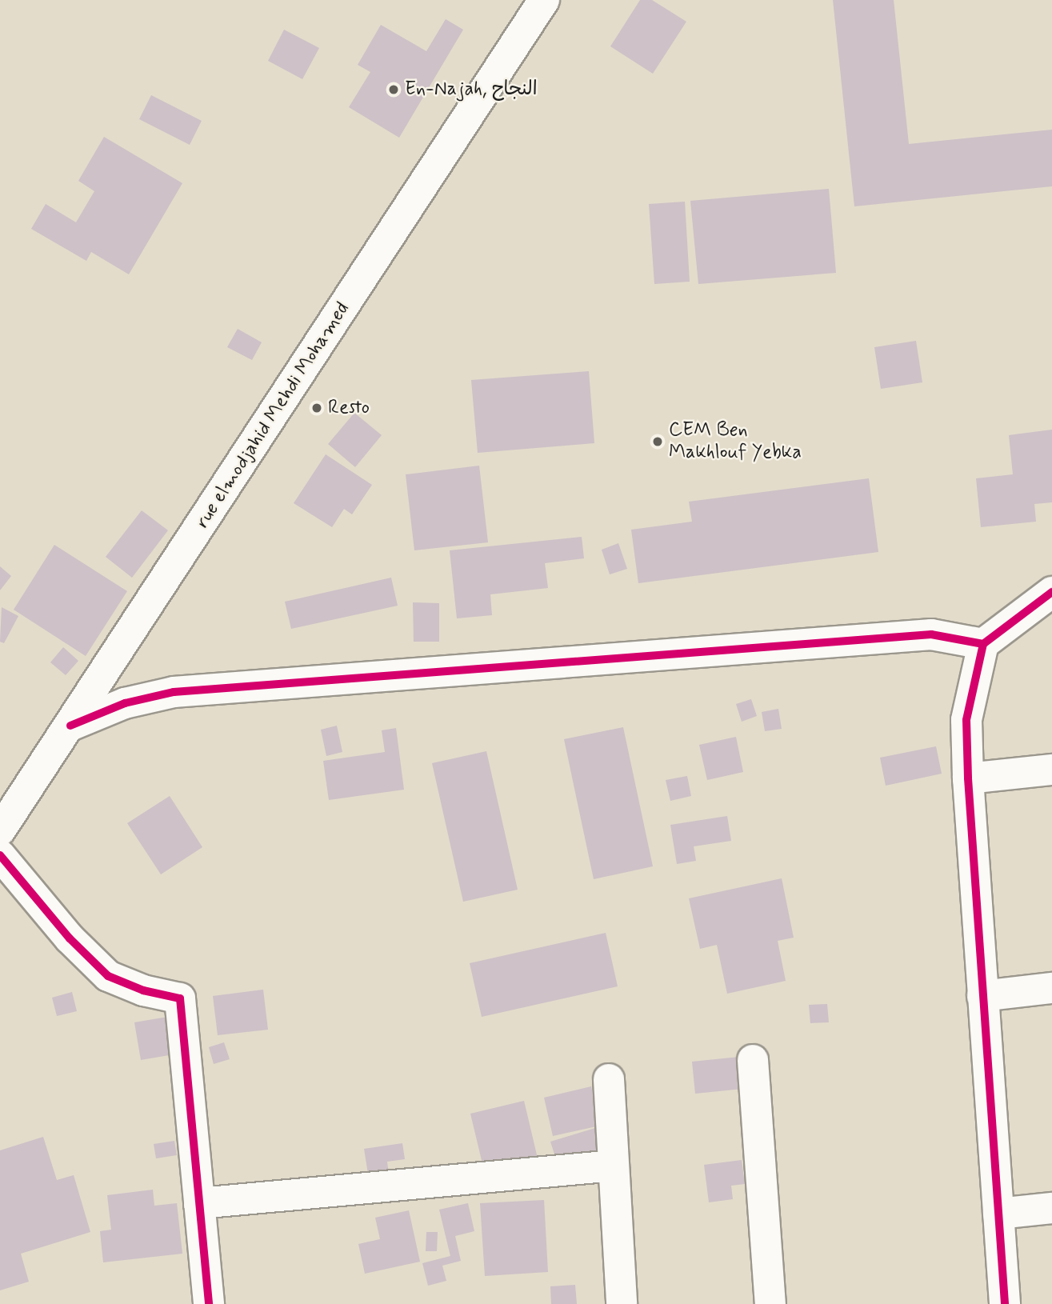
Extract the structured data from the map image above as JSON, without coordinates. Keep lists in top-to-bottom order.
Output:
{
  "streets": {
    "street": ["rue elmodjahid Mehdi Mohamed"]
  },
  "places": ["En-Najah, النجاح", "Resto", "CEM Ben Makhlouf Yebka"]
}
